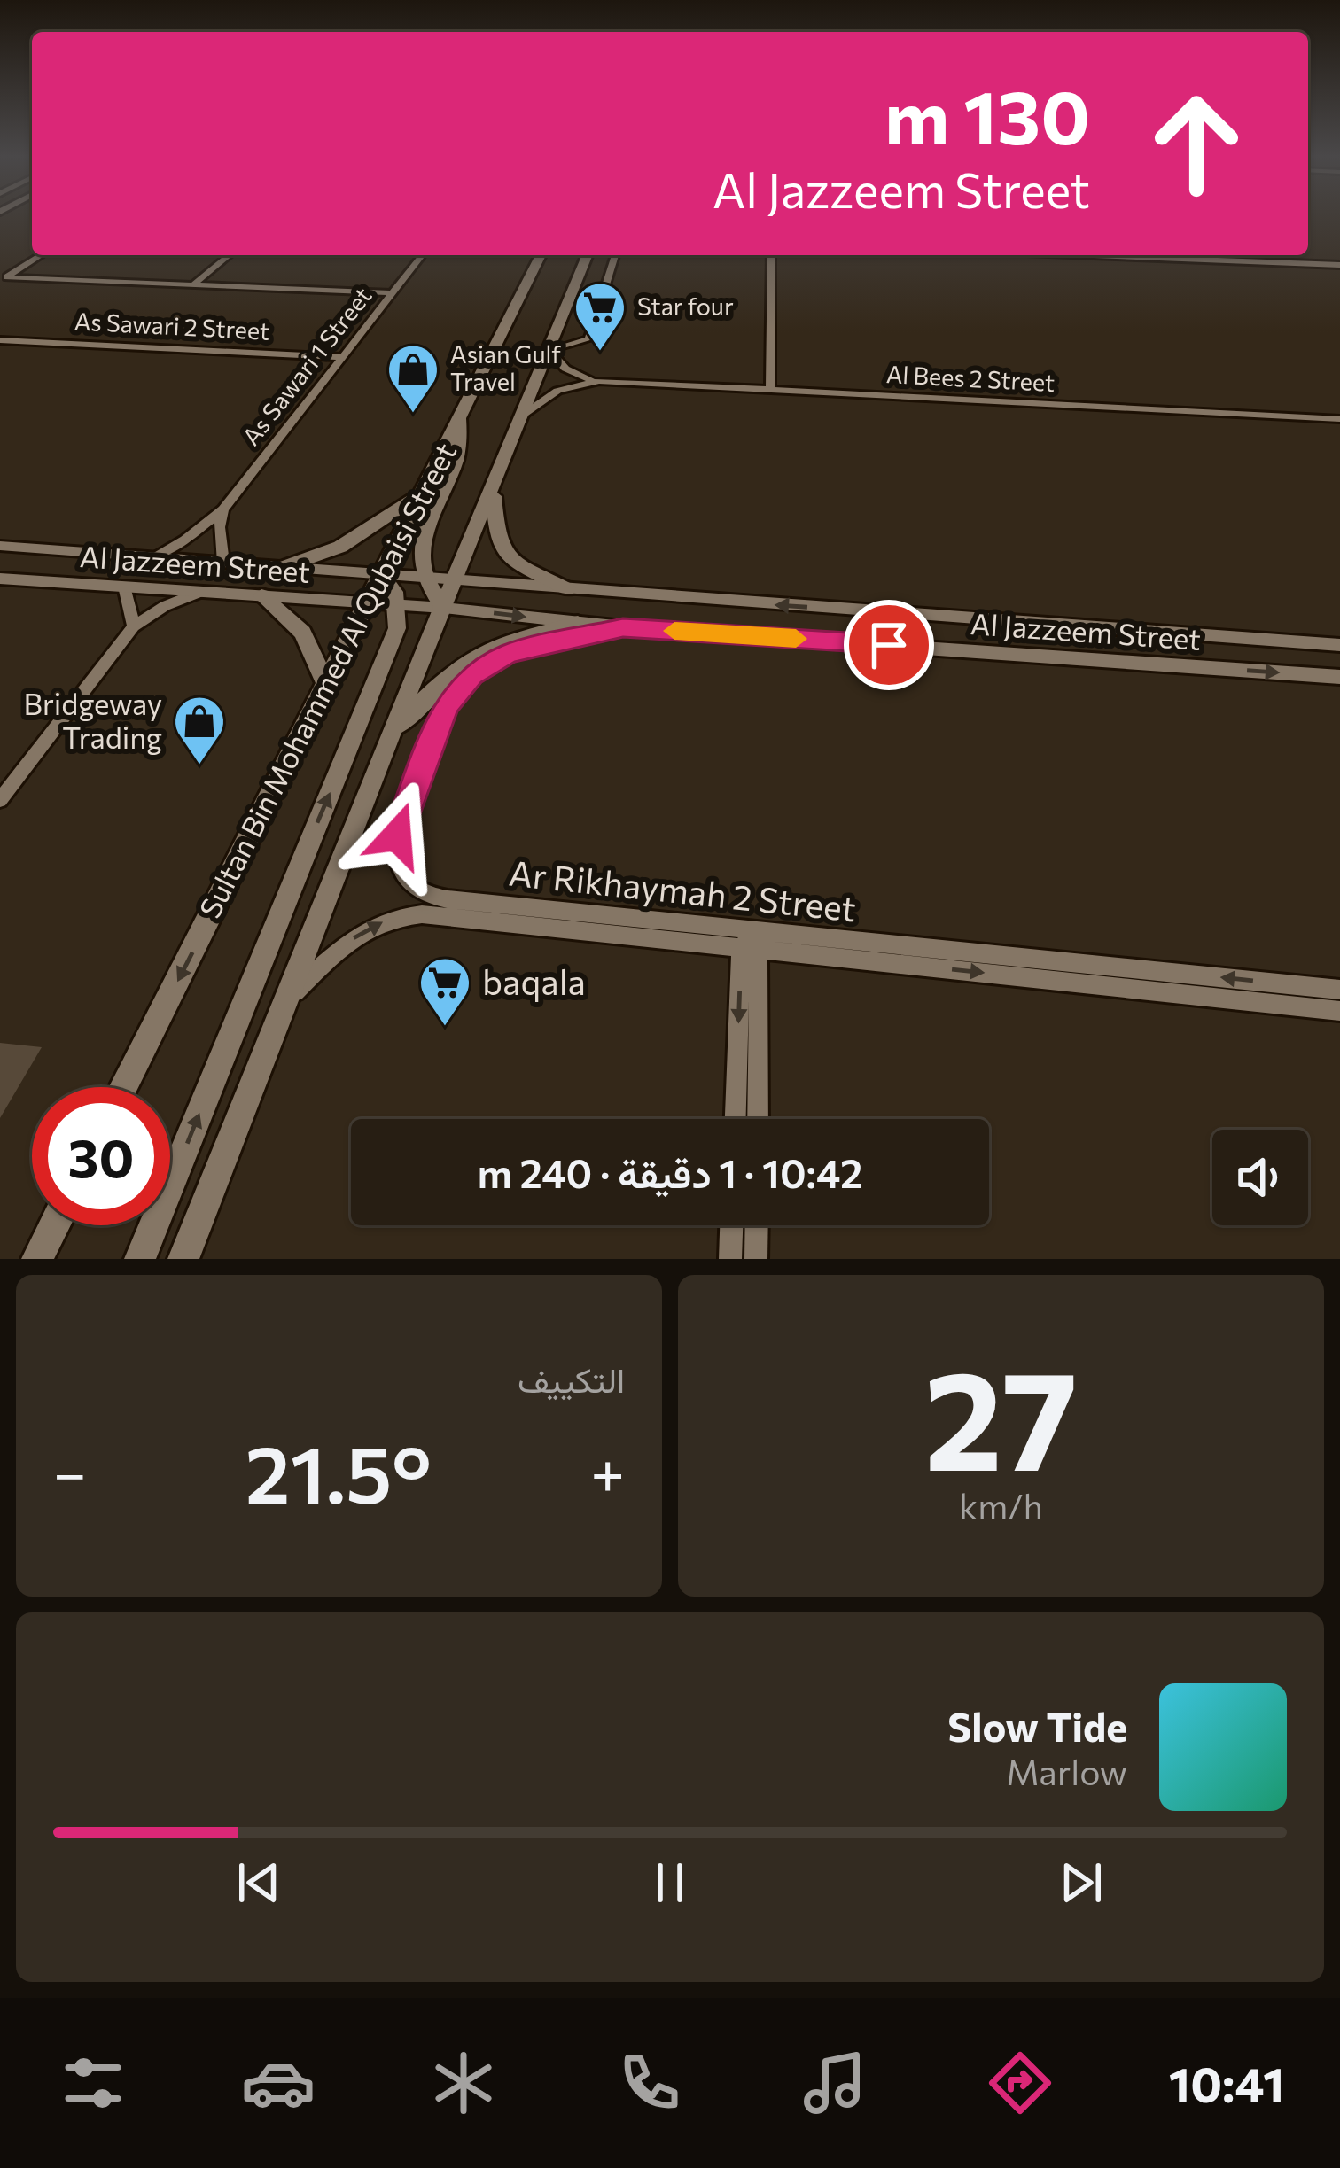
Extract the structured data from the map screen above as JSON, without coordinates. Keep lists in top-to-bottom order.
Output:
{
  "streets": {
    "main road": ["Sultan Bin Mohammed Al Qubaisi Street"],
    "street": [
      "As Sawari 2 Street",
      "As Sawari 1 Street",
      "Al Bees 2 Street",
      "Al Jazzeem Street",
      "Ar Rikhaymah 2 Street"
    ]
  },
  "crossings": [
    ["As Sawari 2 Street", "As Sawari 1 Street"],
    ["As Sawari 1 Street", "Al Jazzeem Street"],
    ["Al Bees 2 Street", "Sultan Bin Mohammed Al Qubaisi Street"],
    ["Al Jazzeem Street", "Sultan Bin Mohammed Al Qubaisi Street"],
    ["Al Jazzeem Street", "Ar Rikhaymah 2 Street"],
    ["Sultan Bin Mohammed Al Qubaisi Street", "Ar Rikhaymah 2 Street"]
  ],
  "places": {
    "supermarket": ["Star four", "baqala"],
    "shop": ["Asian Gulf Travel", "Bridgeway Trading"]
  },
  "page": {
    "turn": ["130 m", "Al Jazzeem Street"],
    "limit": "30",
    "trip": "10:42 · 1 دقيقة · 240 m",
    "tile": [
      ["27", "km/h"],
      "التكييف"
    ],
    "heat": ["−", "21.5°", "+"],
    "song": ["Slow Tide", "Marlow"],
    "tabs": "10:41"
  }
}
